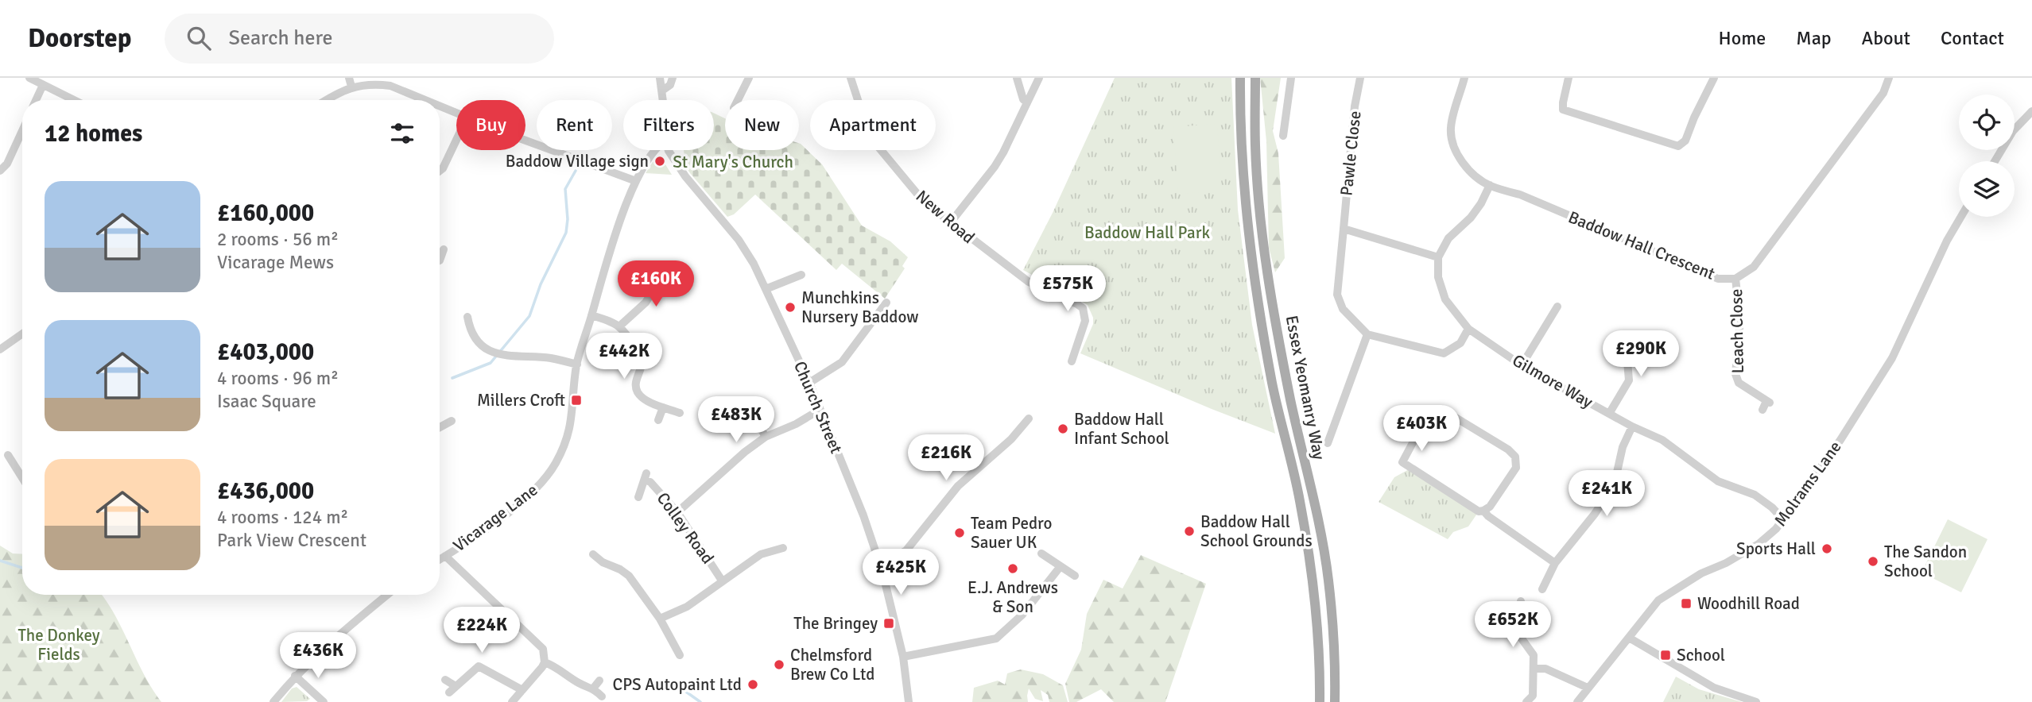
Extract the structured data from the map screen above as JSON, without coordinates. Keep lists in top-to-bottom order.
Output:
{
  "streets": {
    "main road": ["Essex Yeomanry Way"],
    "street": [
      "Pawle Close",
      "New Road",
      "Baddow Hall Crescent",
      "Leach Close",
      "Gilmore Way",
      "Church Street",
      "Molrams Lane",
      "Vicarage Lane",
      "Colley Road"
    ]
  },
  "crossings": [
    ["Baddow Hall Crescent", "Leach Close"],
    ["Gilmore Way", "Molrams Lane"]
  ],
  "parks": ["St Mary's Church", "Baddow Hall Park", "The Donkey Fields"],
  "places": {
    "other": [
      "Baddow Village sign",
      "Munchkins Nursery Baddow",
      "Baddow Hall Infant School",
      "Baddow Hall School Grounds",
      "Team Pedro Sauer UK",
      "Sports Hall",
      "The Sandon School",
      "E.J. Andrews & Son",
      "Chelmsford Brew Co Ltd",
      "CPS Autopaint Ltd"
    ],
    "transit": [
      "Millers Croft",
      "Woodhill Road",
      "The Bringey",
      "School"
    ]
  },
  "page": {
    "header": "Doorstep",
    "search": "Search here",
    "nav": [
      "Home",
      "Map",
      "About",
      "Contact"
    ],
    "chip": [
      "Buy",
      "Rent",
      "Filters",
      "New",
      "Apartment"
    ],
    "heading": "12 homes",
    "list": [
      {
        "name": "£160,000",
        "note": "2 rooms · 56 m² · Vicarage Mews"
      },
      {
        "name": "£403,000",
        "note": "4 rooms · 96 m² · Isaac Square"
      },
      {
        "name": "£436,000",
        "note": "4 rooms · 124 m² · Park View Crescent"
      }
    ],
    "price": [
      "£160K",
      "£575K",
      "£290K",
      "£442K",
      "£483K",
      "£403K",
      "£216K",
      "£241K",
      "£425K",
      "£652K",
      "£224K",
      "£436K"
    ]
  }
}
